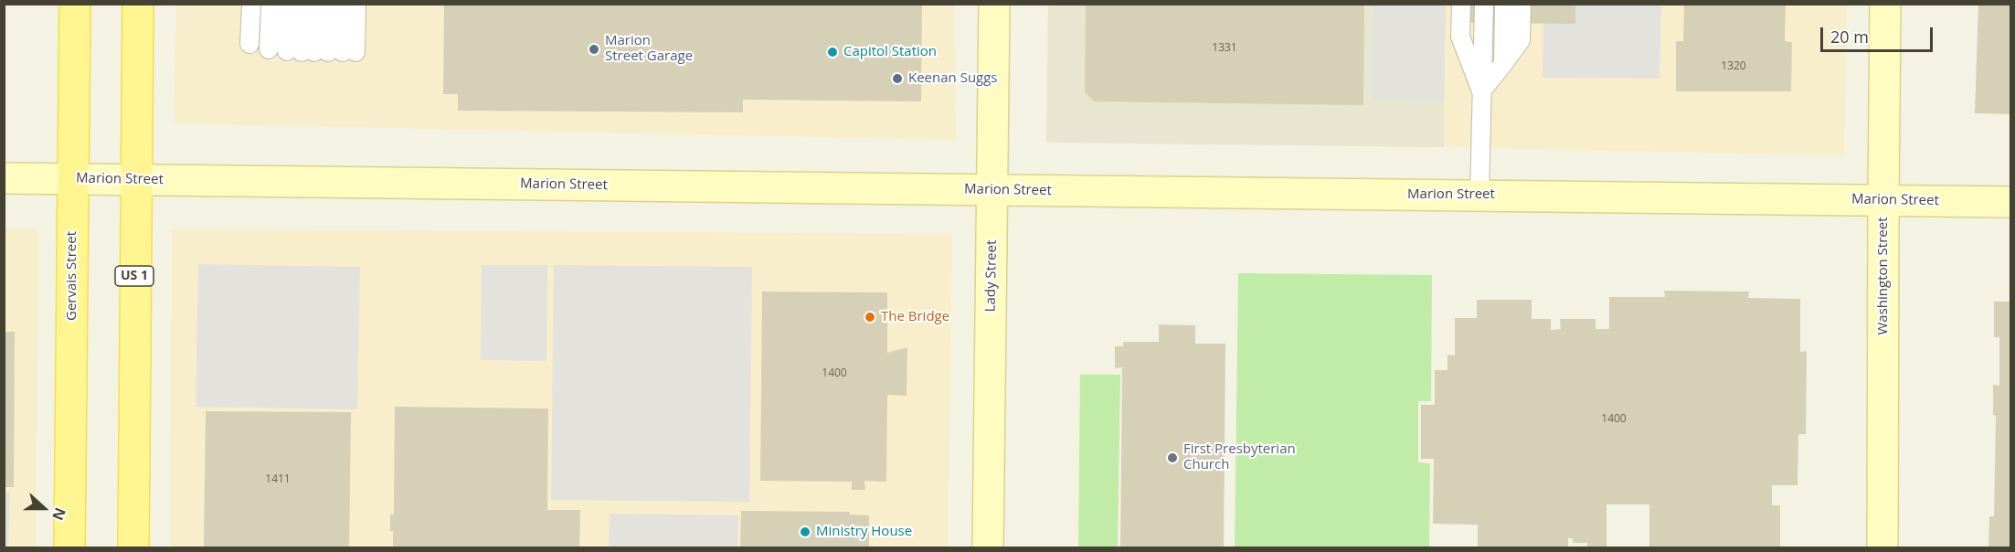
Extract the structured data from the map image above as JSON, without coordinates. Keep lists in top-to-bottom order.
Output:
{
  "streets": {
    "main road": ["Gervais Street", "US 1"],
    "street": ["Marion Street", "Lady Street", "Washington Street"]
  },
  "crossings": [
    ["Marion Street", "Gervais Street"],
    ["Marion Street", "US 1"],
    ["Marion Street", "Lady Street"],
    ["Marion Street", "Washington Street"]
  ],
  "places": [
    "Marion Street Garage",
    "Capitol Station",
    "Keenan Suggs",
    "The Bridge",
    "First Presbyterian Church",
    "Ministry House"
  ],
  "house_numbers": [
    "1331",
    "1320",
    "1400",
    "1400",
    "1411"
  ],
  "scale_bar": "20 m",
  "north": "right"
}
